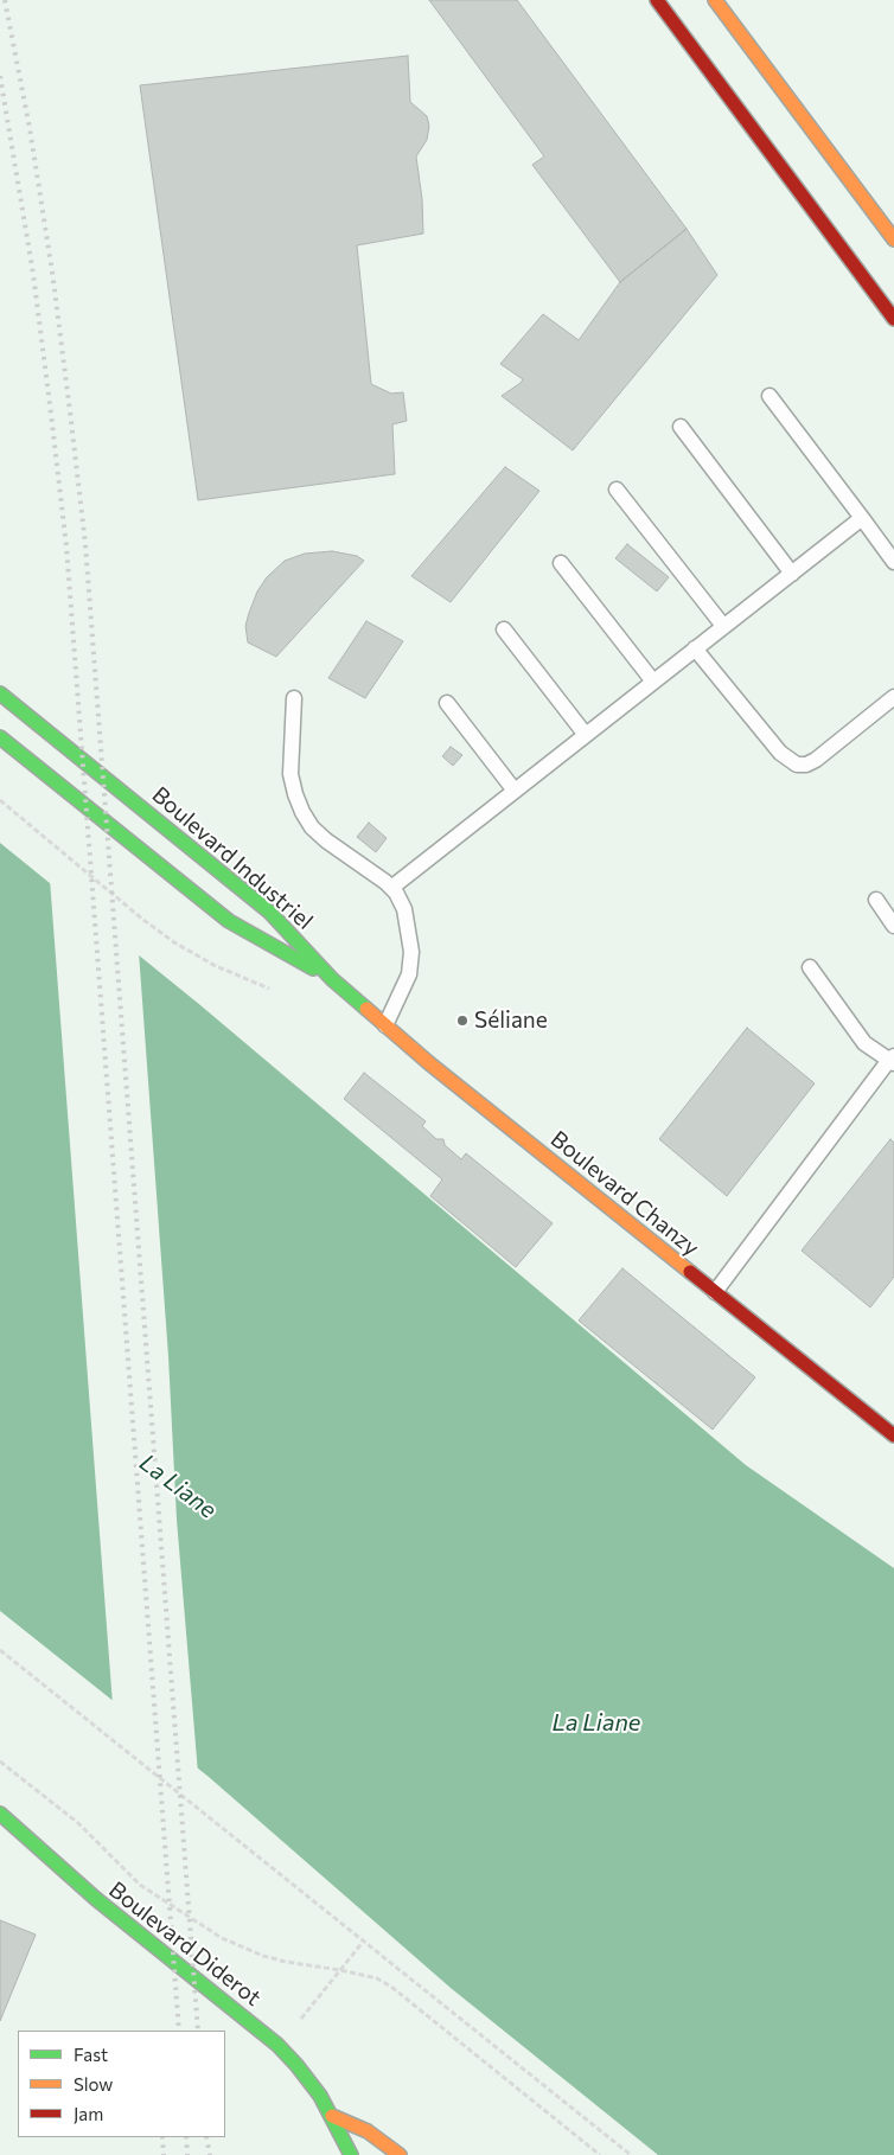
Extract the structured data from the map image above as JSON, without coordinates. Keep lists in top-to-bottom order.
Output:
{
  "streets": {
    "main road": ["Boulevard Industriel", "Boulevard Chanzy", "Boulevard Diderot"]
  },
  "crossings": [
    ["Boulevard Industriel", "Boulevard Chanzy"]
  ],
  "water": ["La Liane"],
  "places": ["Séliane"],
  "legend": ["Fast", "Slow", "Jam"]
}
